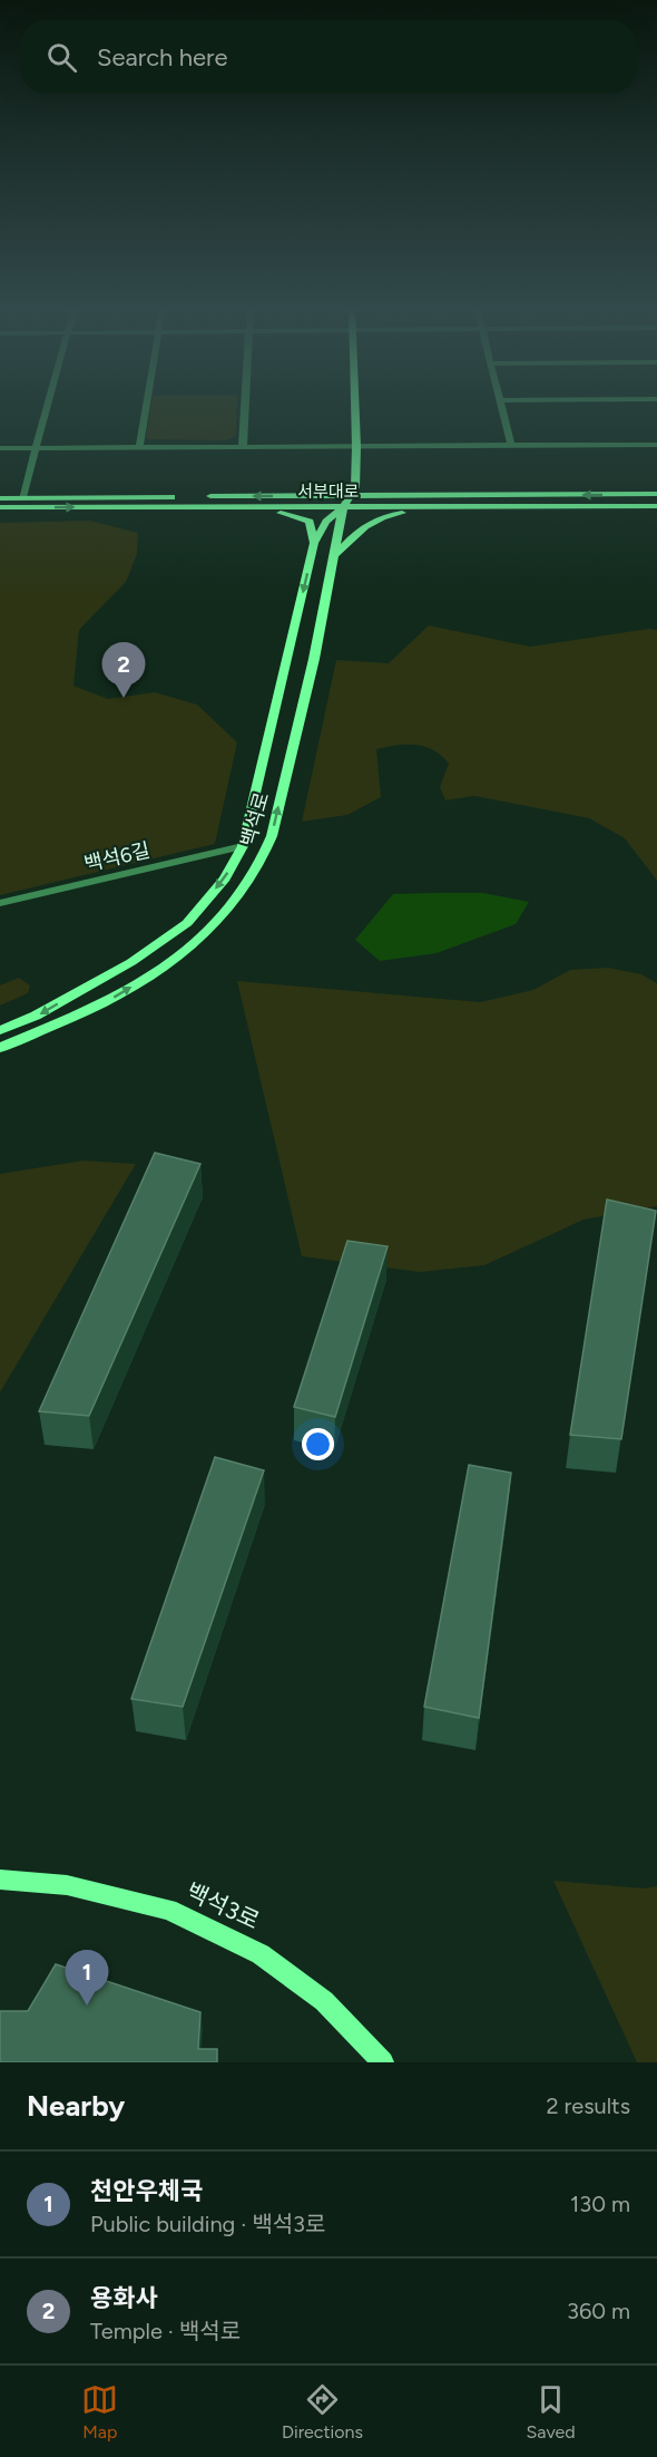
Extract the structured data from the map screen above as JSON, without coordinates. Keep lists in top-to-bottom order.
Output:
{
  "streets": {
    "main road": ["서부대로", "백석로", "백석3로"],
    "street": ["백석6길"]
  },
  "crossings": [
    ["서부대로", "백석로"],
    ["백석로", "백석6길"]
  ],
  "page": {
    "search": "Search here",
    "pins": ["2", "1"],
    "heading": ["Nearby", "2 results"],
    "list": [
      {
        "mark": "1",
        "name": "천안우체국",
        "note": "Public building · 백석3로",
        "value": "130 m"
      },
      {
        "mark": "2",
        "name": "용화사",
        "note": "Temple · 백석로",
        "value": "360 m"
      }
    ],
    "nav": ["Map", "Directions", "Saved"]
  }
}
